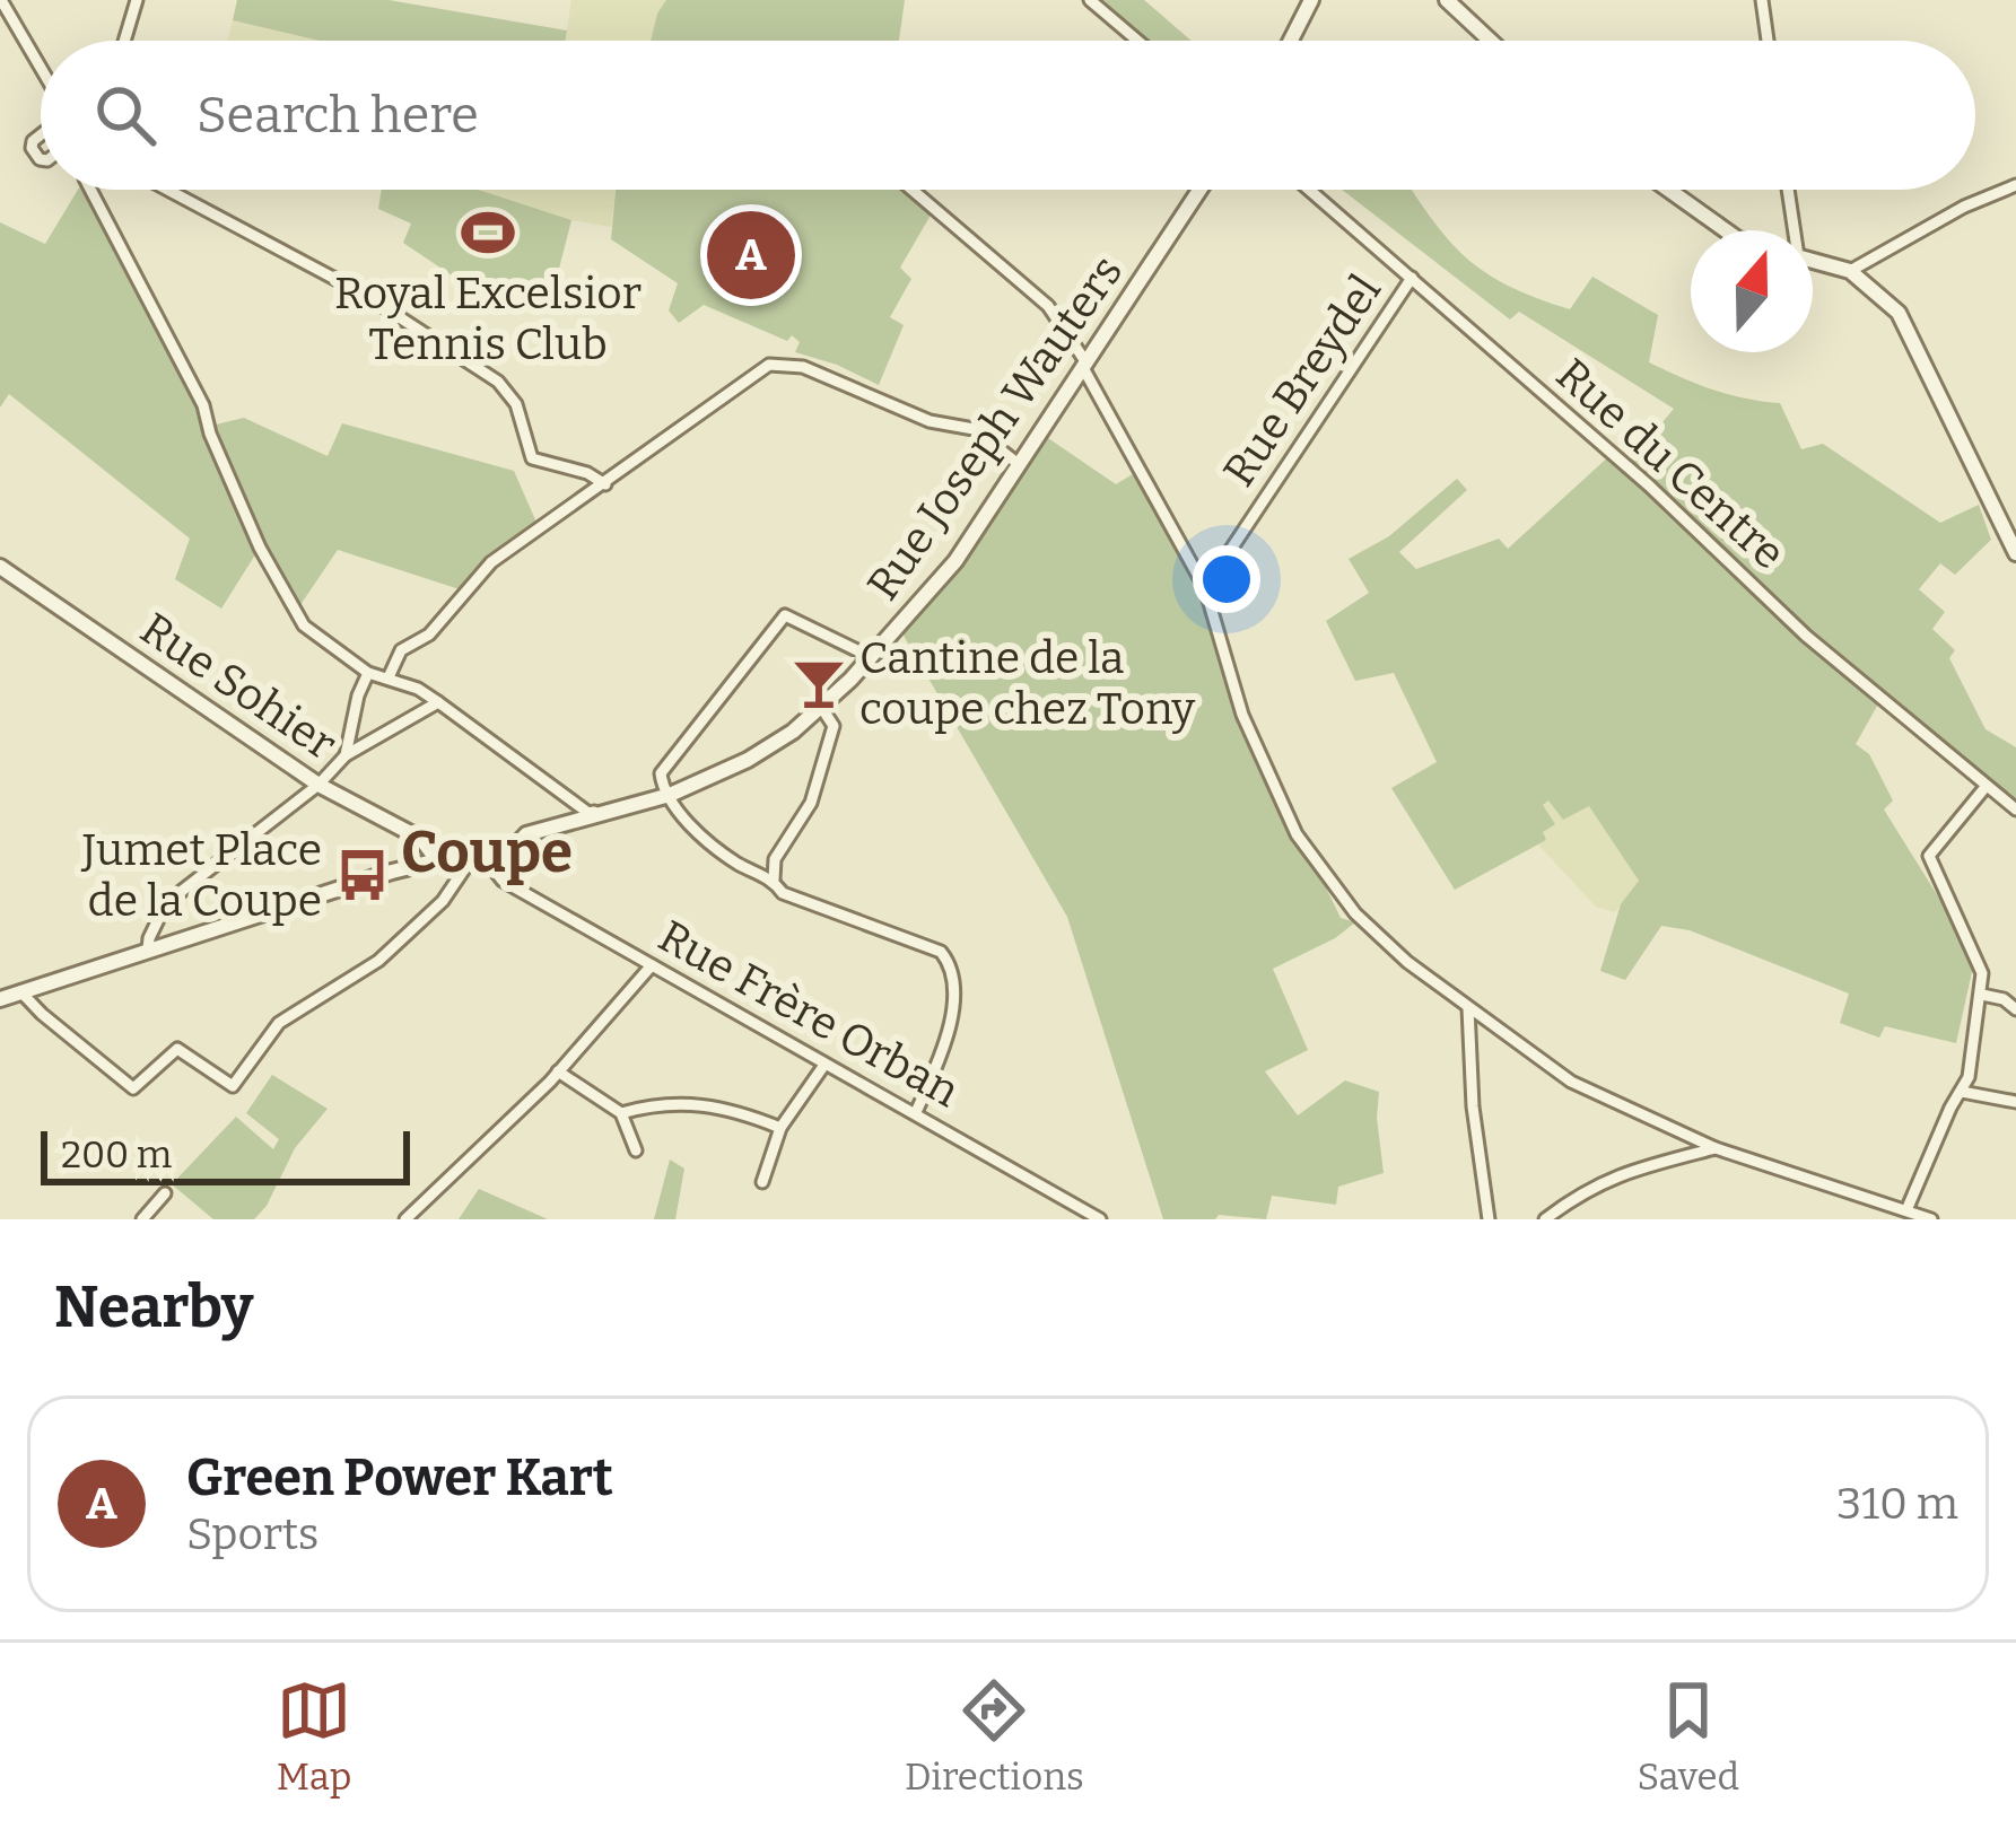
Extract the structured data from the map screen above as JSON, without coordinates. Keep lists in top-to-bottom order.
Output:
{
  "streets": {
    "street": [
      "Rue Breydel",
      "Rue Joseph Wauters",
      "Rue du Centre",
      "Rue Sohier",
      "Rue Frère Orban"
    ]
  },
  "crossings": [
    ["Rue Breydel", "Rue du Centre"],
    ["Rue Joseph Wauters", "Rue Frère Orban"]
  ],
  "districts": ["Coupe"],
  "places": {
    "sports": ["Royal Excelsior Tennis Club"],
    "bar": ["Cantine de la coupe chez Tony"],
    "bus stop": ["Jumet Place de la Coupe"]
  },
  "scale_bar": "200 m",
  "north": "top",
  "page": {
    "search": "Search here",
    "pins": "A",
    "scale": "200 m",
    "heading": "Nearby",
    "list": [
      {
        "mark": "A",
        "name": "Green Power Kart",
        "note": "Sports",
        "value": "310 m"
      }
    ],
    "nav": ["Map", "Directions", "Saved"]
  }
}
